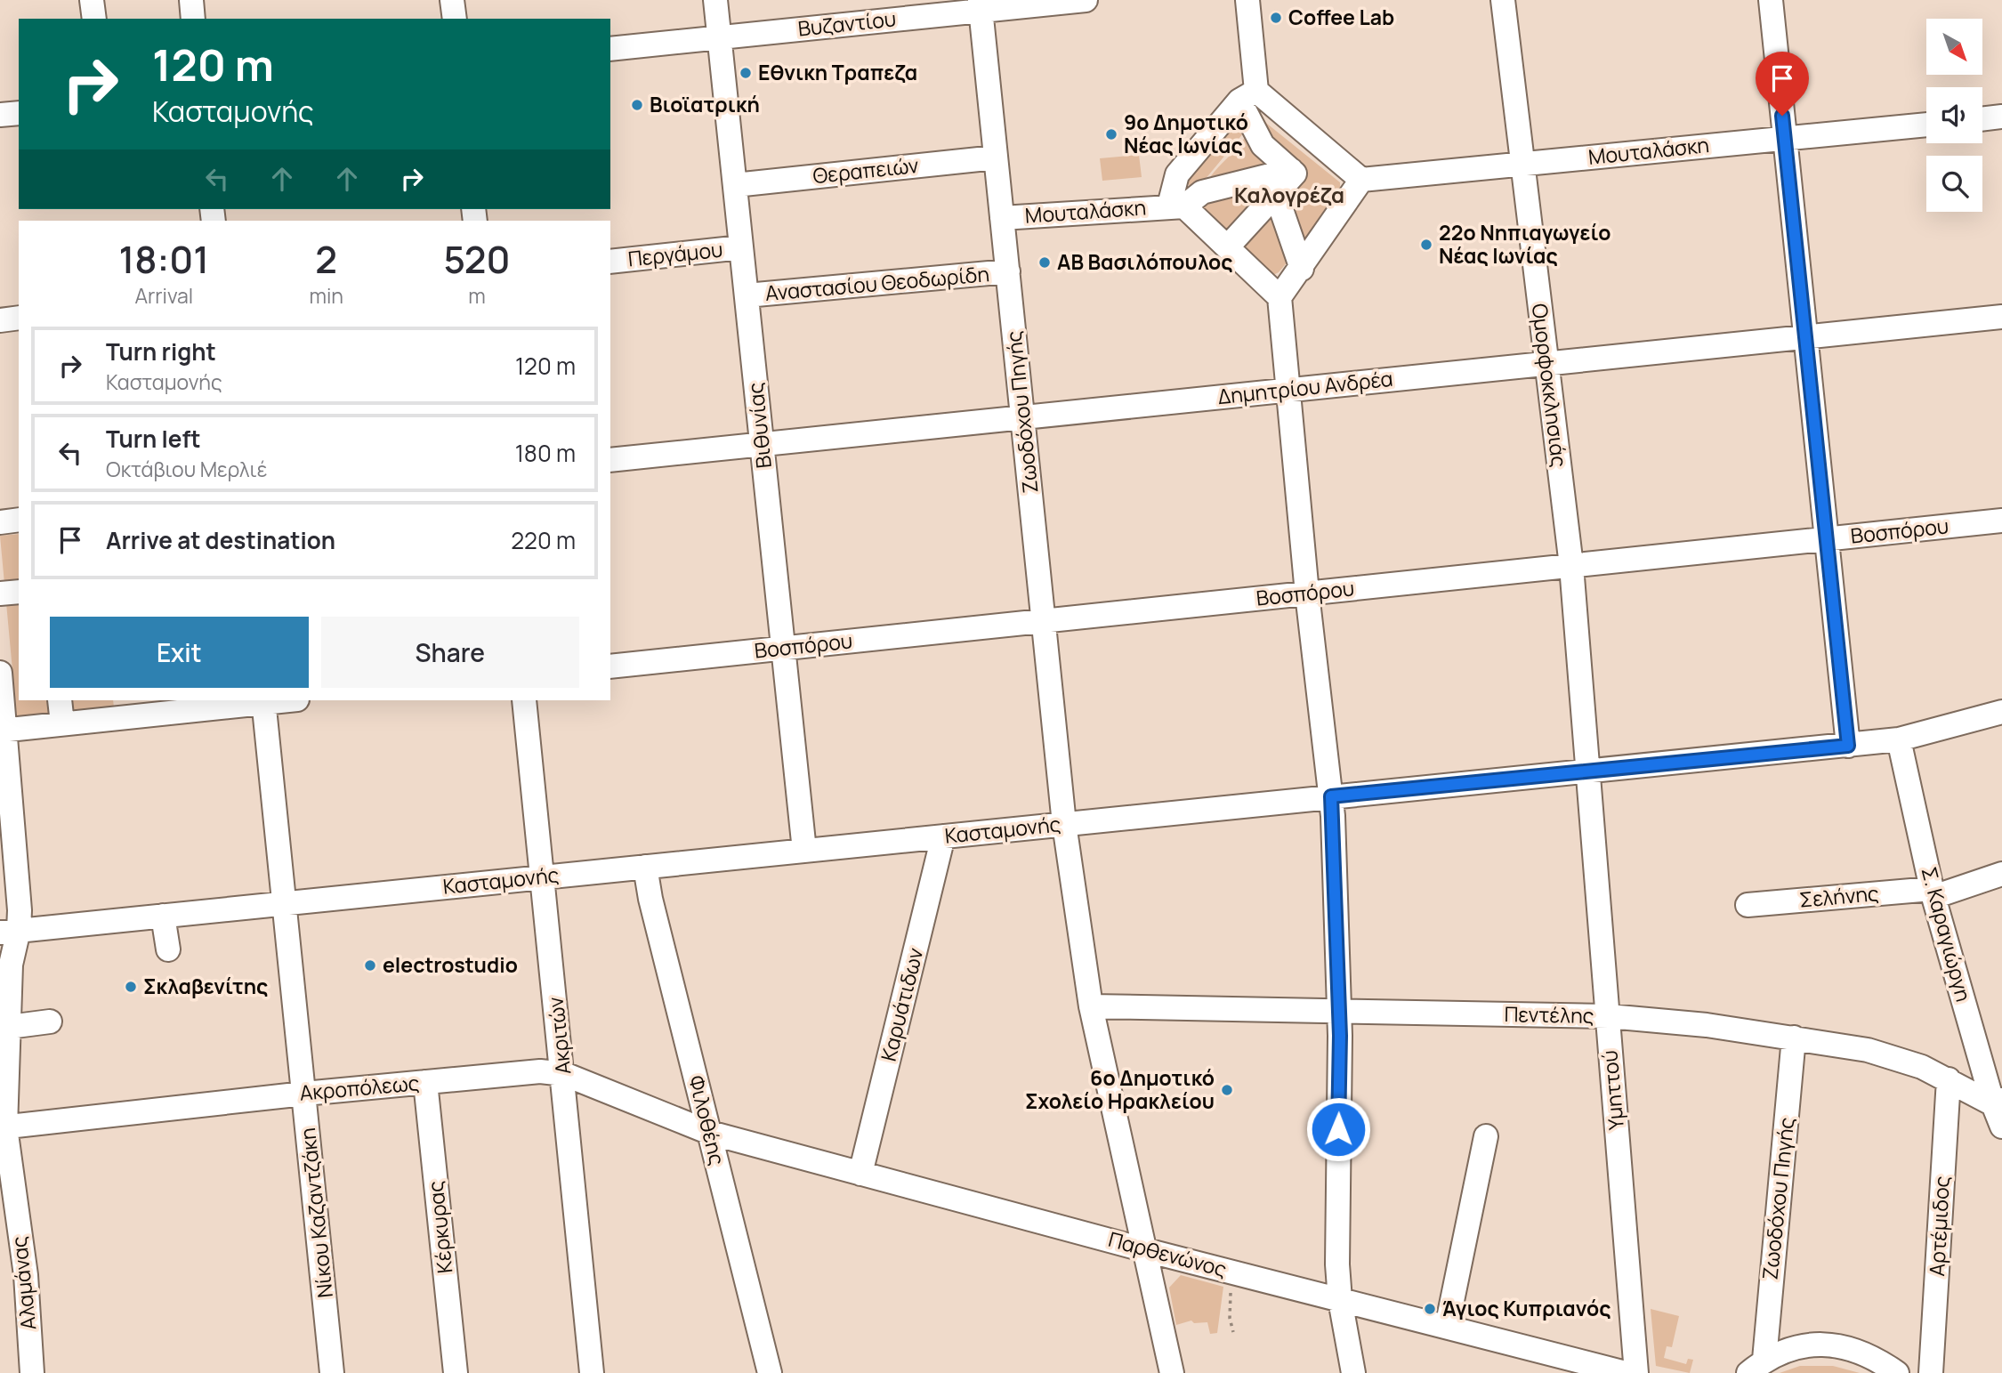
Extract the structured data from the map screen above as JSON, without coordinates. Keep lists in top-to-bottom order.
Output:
{
  "streets": {
    "street": [
      "Βυζαντίου",
      "Μουταλάσκη",
      "Θεραπειών",
      "Περγάμου",
      "Αναστασίου Θεοδωρίδη",
      "Ομορφοκκλησιάς",
      "Δημητρίου Ανδρέα",
      "Ζωοδόχου Πηγής",
      "Βιθυνίας",
      "Βοσπόρου",
      "Κασταμονής",
      "Σελήνης",
      "Σ. Καραγιώργη",
      "Καρυάτιδων",
      "Πεντέλης",
      "Ακριτών",
      "Ακροπόλεως",
      "Υμηττού",
      "Φιλοθέης",
      "Νίκου Καζαντζάκη",
      "Αρτέμιδος",
      "Κέρκυρας",
      "Παρθενώνος",
      "Αλαμάνας"
    ]
  },
  "crossings": [
    ["Βυζαντίου", "Ζωοδόχου Πηγής"],
    ["Βυζαντίου", "Βιθυνίας"],
    ["Μουταλάσκη", "Ομορφοκκλησιάς"],
    ["Μουταλάσκη", "Ζωοδόχου Πηγής"],
    ["Θεραπειών", "Ζωοδόχου Πηγής"],
    ["Θεραπειών", "Βιθυνίας"],
    ["Περγάμου", "Βιθυνίας"],
    ["Αναστασίου Θεοδωρίδη", "Ζωοδόχου Πηγής"],
    ["Αναστασίου Θεοδωρίδη", "Βιθυνίας"],
    ["Ομορφοκκλησιάς", "Δημητρίου Ανδρέα"],
    ["Ομορφοκκλησιάς", "Βοσπόρου"],
    ["Ομορφοκκλησιάς", "Κασταμονής"],
    ["Ομορφοκκλησιάς", "Υμηττού"],
    ["Δημητρίου Ανδρέα", "Ζωοδόχου Πηγής"],
    ["Δημητρίου Ανδρέα", "Βιθυνίας"],
    ["Ζωοδόχου Πηγής", "Βοσπόρου"],
    ["Ζωοδόχου Πηγής", "Κασταμονής"],
    ["Ζωοδόχου Πηγής", "Πεντέλης"],
    ["Ζωοδόχου Πηγής", "Παρθενώνος"],
    ["Βιθυνίας", "Βοσπόρου"],
    ["Βιθυνίας", "Κασταμονής"],
    ["Κασταμονής", "Σ. Καραγιώργη"],
    ["Κασταμονής", "Καρυάτιδων"],
    ["Κασταμονής", "Ακριτών"],
    ["Κασταμονής", "Υμηττού"],
    ["Κασταμονής", "Φιλοθέης"],
    ["Κασταμονής", "Νίκου Καζαντζάκη"],
    ["Κασταμονής", "Αλαμάνας"],
    ["Σελήνης", "Σ. Καραγιώργη"],
    ["Σ. Καραγιώργη", "Πεντέλης"],
    ["Καρυάτιδων", "Παρθενώνος"],
    ["Πεντέλης", "Υμηττού"],
    ["Πεντέλης", "Αρτέμιδος"],
    ["Ακριτών", "Ακροπόλεως"],
    ["Ακροπόλεως", "Φιλοθέης"],
    ["Ακροπόλεως", "Νίκου Καζαντζάκη"],
    ["Ακροπόλεως", "Κέρκυρας"],
    ["Ακροπόλεως", "Παρθενώνος"],
    ["Ακροπόλεως", "Αλαμάνας"],
    ["Φιλοθέης", "Παρθενώνος"]
  ],
  "districts": ["Καλογρέζα"],
  "places": [
    "Coffee Lab",
    "Εθνικη Τραπεζα",
    "Βιοϊατρική",
    "9ο Δημοτικό Νέας Ιωνίας",
    "22ο Νηπιαγωγείο Νέας Ιωνίας",
    "ΑΒ Βασιλόπουλος",
    "electrostudio",
    "Σκλαβενίτης",
    "6ο Δημοτικό Σχολείο Ηρακλείου",
    "Άγιος Κυπριανός"
  ],
  "north": "bottom right",
  "page": {
    "turn": ["120 m", "Κασταμονής"],
    "eta": [
      "18:01",
      "Arrival",
      "2",
      "min",
      "520",
      "m"
    ],
    "list": [
      {
        "name": "Turn right",
        "note": "Κασταμονής",
        "value": "120 m"
      },
      {
        "name": "Turn left",
        "note": "Οκτάβιου Μερλιέ",
        "value": "180 m"
      },
      {
        "name": "Arrive at destination",
        "value": "220 m"
      }
    ],
    "buttons": ["Exit", "Share"]
  }
}
